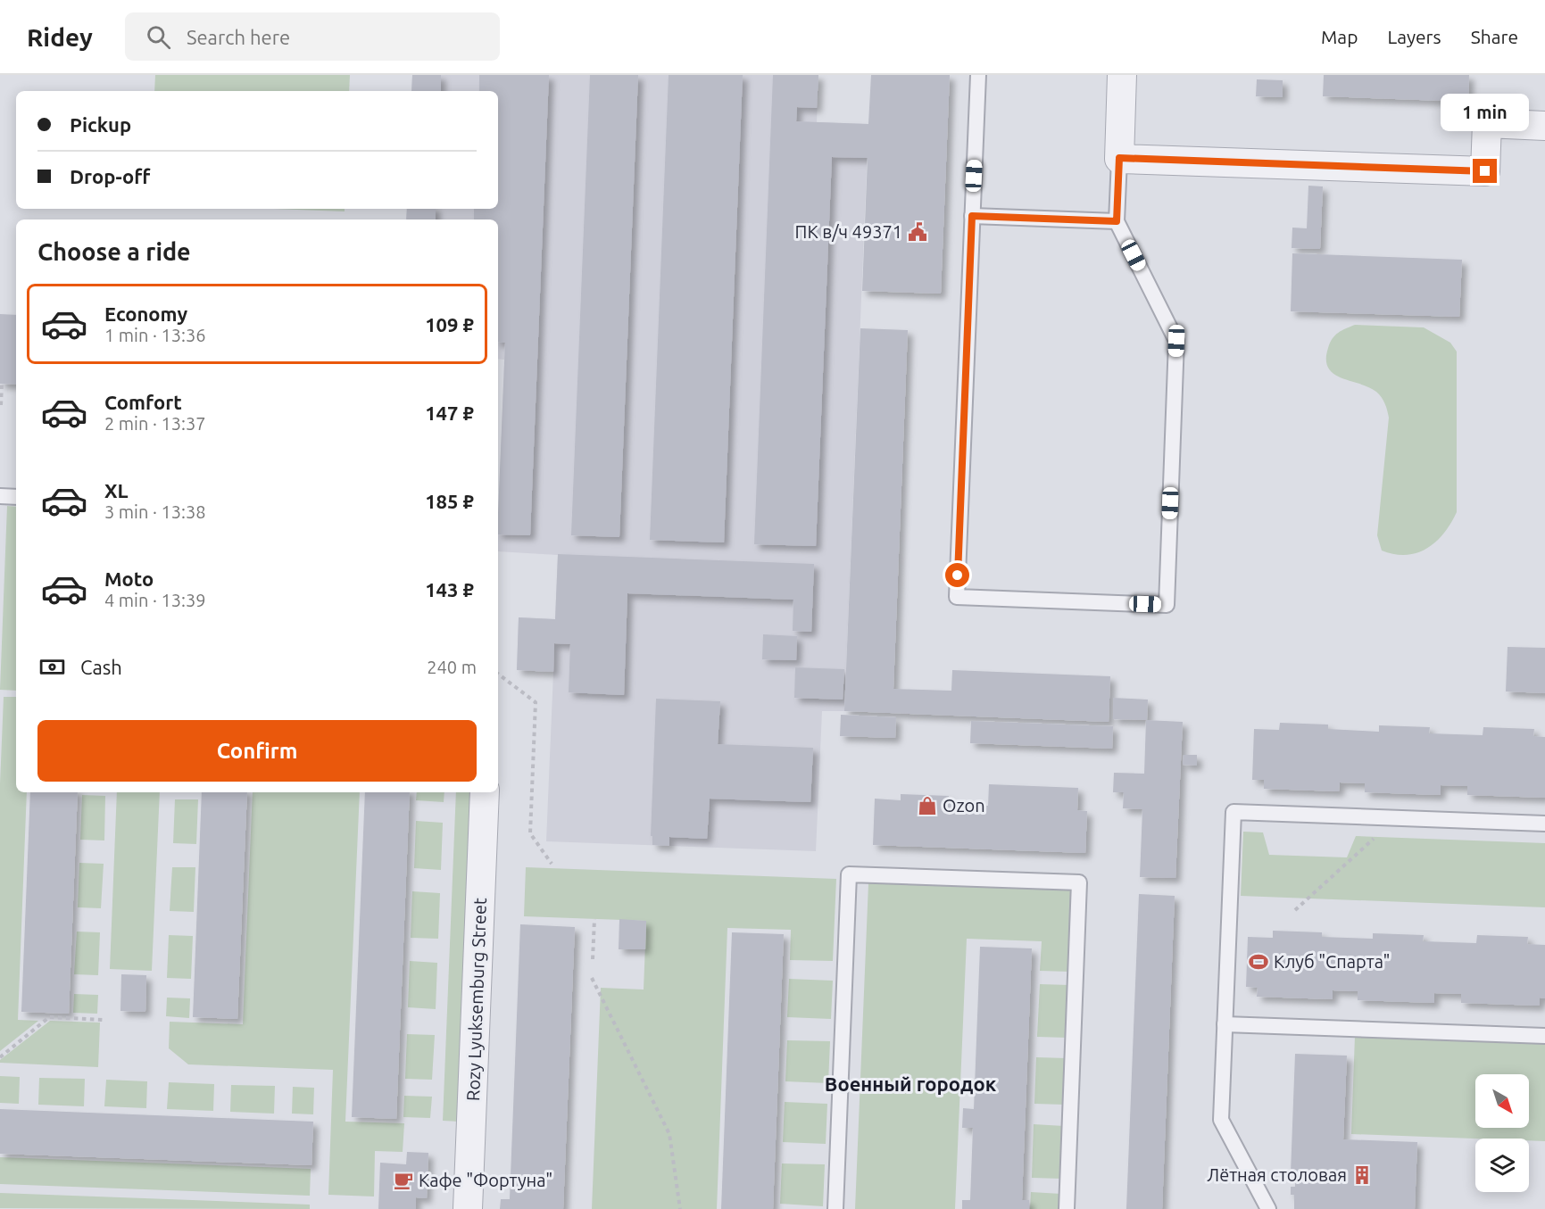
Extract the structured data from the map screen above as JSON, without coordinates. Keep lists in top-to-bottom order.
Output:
{
  "streets": {
    "street": ["Rozy Lyuksemburg Street"]
  },
  "districts": ["Военный городок"],
  "places": {
    "public building": ["ПК в/ч 49371"],
    "shop": ["Ozon"],
    "sports": ["Клуб \"Спарта\""],
    "building": ["Лётная столовая"],
    "cafe": ["Кафе \"Фортуна\""]
  },
  "north": "bottom right",
  "page": {
    "header": "Ridey",
    "search": "Search here",
    "nav": ["Map", "Layers", "Share"],
    "banner": ["Pickup", "Drop-off"],
    "bubble": "1 min",
    "heading": "Choose a ride",
    "list": [
      {
        "name": "Economy",
        "note": "1 min · 13:36",
        "value": "109 ₽"
      },
      {
        "name": "Comfort",
        "note": "2 min · 13:37",
        "value": "147 ₽"
      },
      {
        "name": "XL",
        "note": "3 min · 13:38",
        "value": "185 ₽"
      },
      {
        "name": "Moto",
        "note": "4 min · 13:39",
        "value": "143 ₽"
      }
    ],
    "pay": ["Cash", "240 m"],
    "buttons": "Confirm"
  }
}
